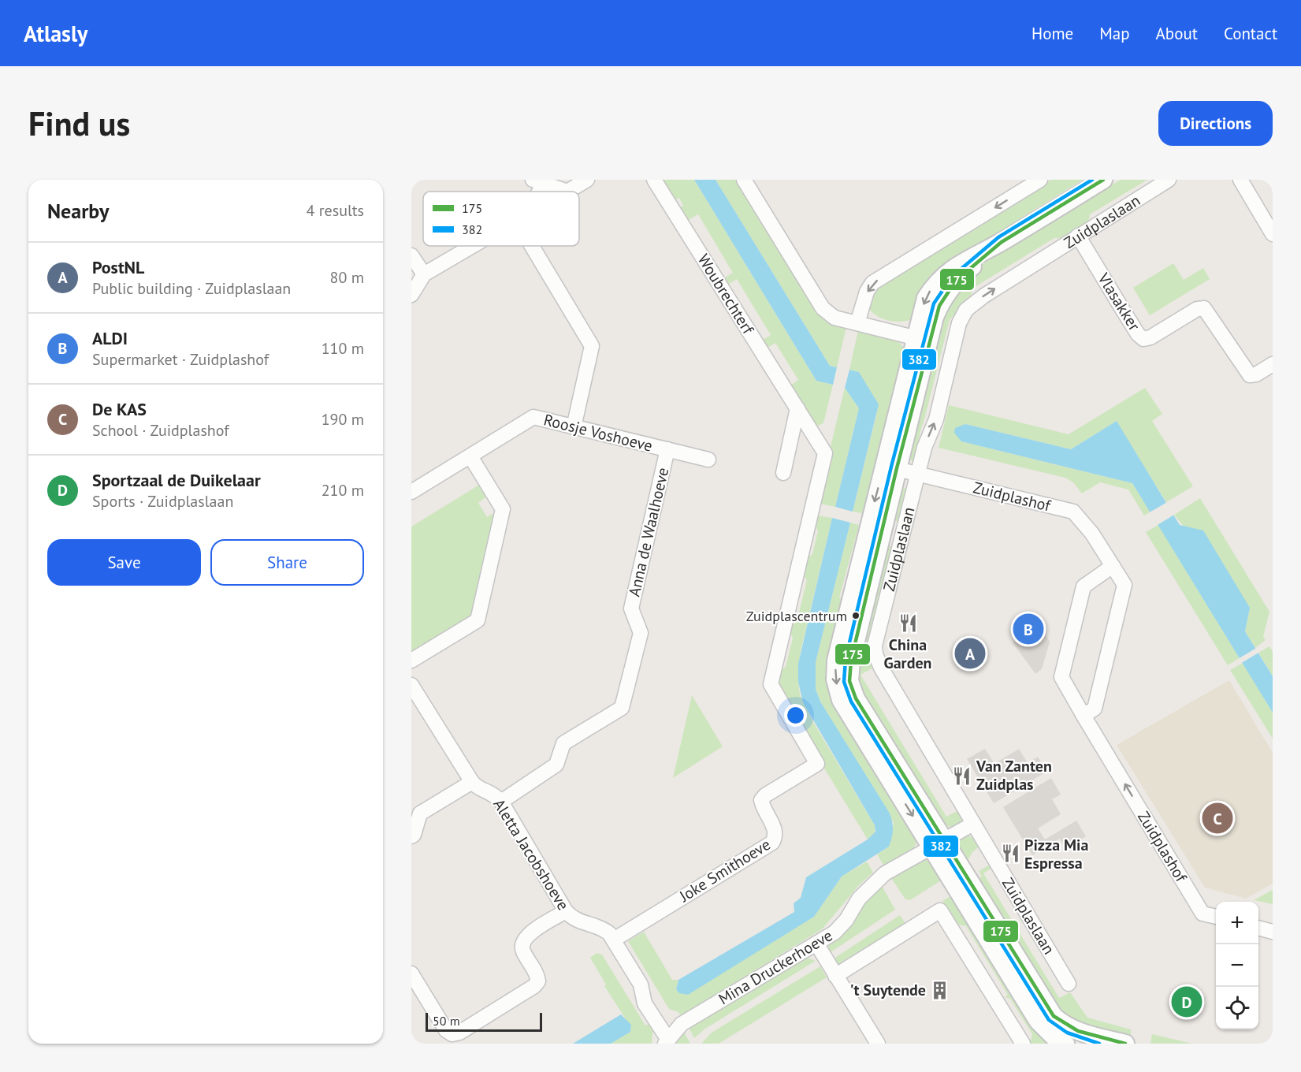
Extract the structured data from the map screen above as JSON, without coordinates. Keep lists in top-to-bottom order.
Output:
{
  "streets": {
    "street": [
      "Zuidplaslaan",
      "Woubrechterf",
      "Vlasakker",
      "Roosje Voshoeve",
      "Zuidplashof",
      "Anna de Waalhoeve",
      "Aletta Jacobshoeve",
      "Joke Smithoeve",
      "Mina Druckerhoeve"
    ]
  },
  "crossings": [
    ["Zuidplaslaan", "Vlasakker"],
    ["Zuidplaslaan", "Zuidplashof"],
    ["Zuidplaslaan", "Mina Druckerhoeve"],
    ["Woubrechterf", "Joke Smithoeve"],
    ["Roosje Voshoeve", "Anna de Waalhoeve"],
    ["Anna de Waalhoeve", "Aletta Jacobshoeve"],
    ["Aletta Jacobshoeve", "Joke Smithoeve"],
    ["Aletta Jacobshoeve", "Mina Druckerhoeve"]
  ],
  "places": {
    "other": ["Zuidplascentrum"],
    "restaurant": ["China Garden", "Van Zanten Zuidplas", "Pizza Mia Espressa"],
    "building": ["'t Suytende"]
  },
  "lines": ["transit line 175", "transit line 382"],
  "legend": ["175", "382"],
  "scale_bar": "50 m",
  "page": {
    "header": "Atlasly",
    "nav": [
      "Home",
      "Map",
      "About",
      "Contact"
    ],
    "buttons": [
      "Directions",
      ["Save", "Share"]
    ],
    "title": "Find us",
    "heading": ["Nearby", "4 results"],
    "list": [
      {
        "mark": "A",
        "name": "PostNL",
        "note": "Public building · Zuidplaslaan",
        "value": "80 m"
      },
      {
        "mark": "B",
        "name": "ALDI",
        "note": "Supermarket · Zuidplashof",
        "value": "110 m"
      },
      {
        "mark": "C",
        "name": "De KAS",
        "note": "School · Zuidplashof",
        "value": "190 m"
      },
      {
        "mark": "D",
        "name": "Sportzaal de Duikelaar",
        "note": "Sports · Zuidplaslaan",
        "value": "210 m"
      }
    ],
    "pins": [
      "B",
      "A",
      "C",
      "D"
    ],
    "map_buttons": ["+", "−"],
    "scale": "50 m"
  }
}
